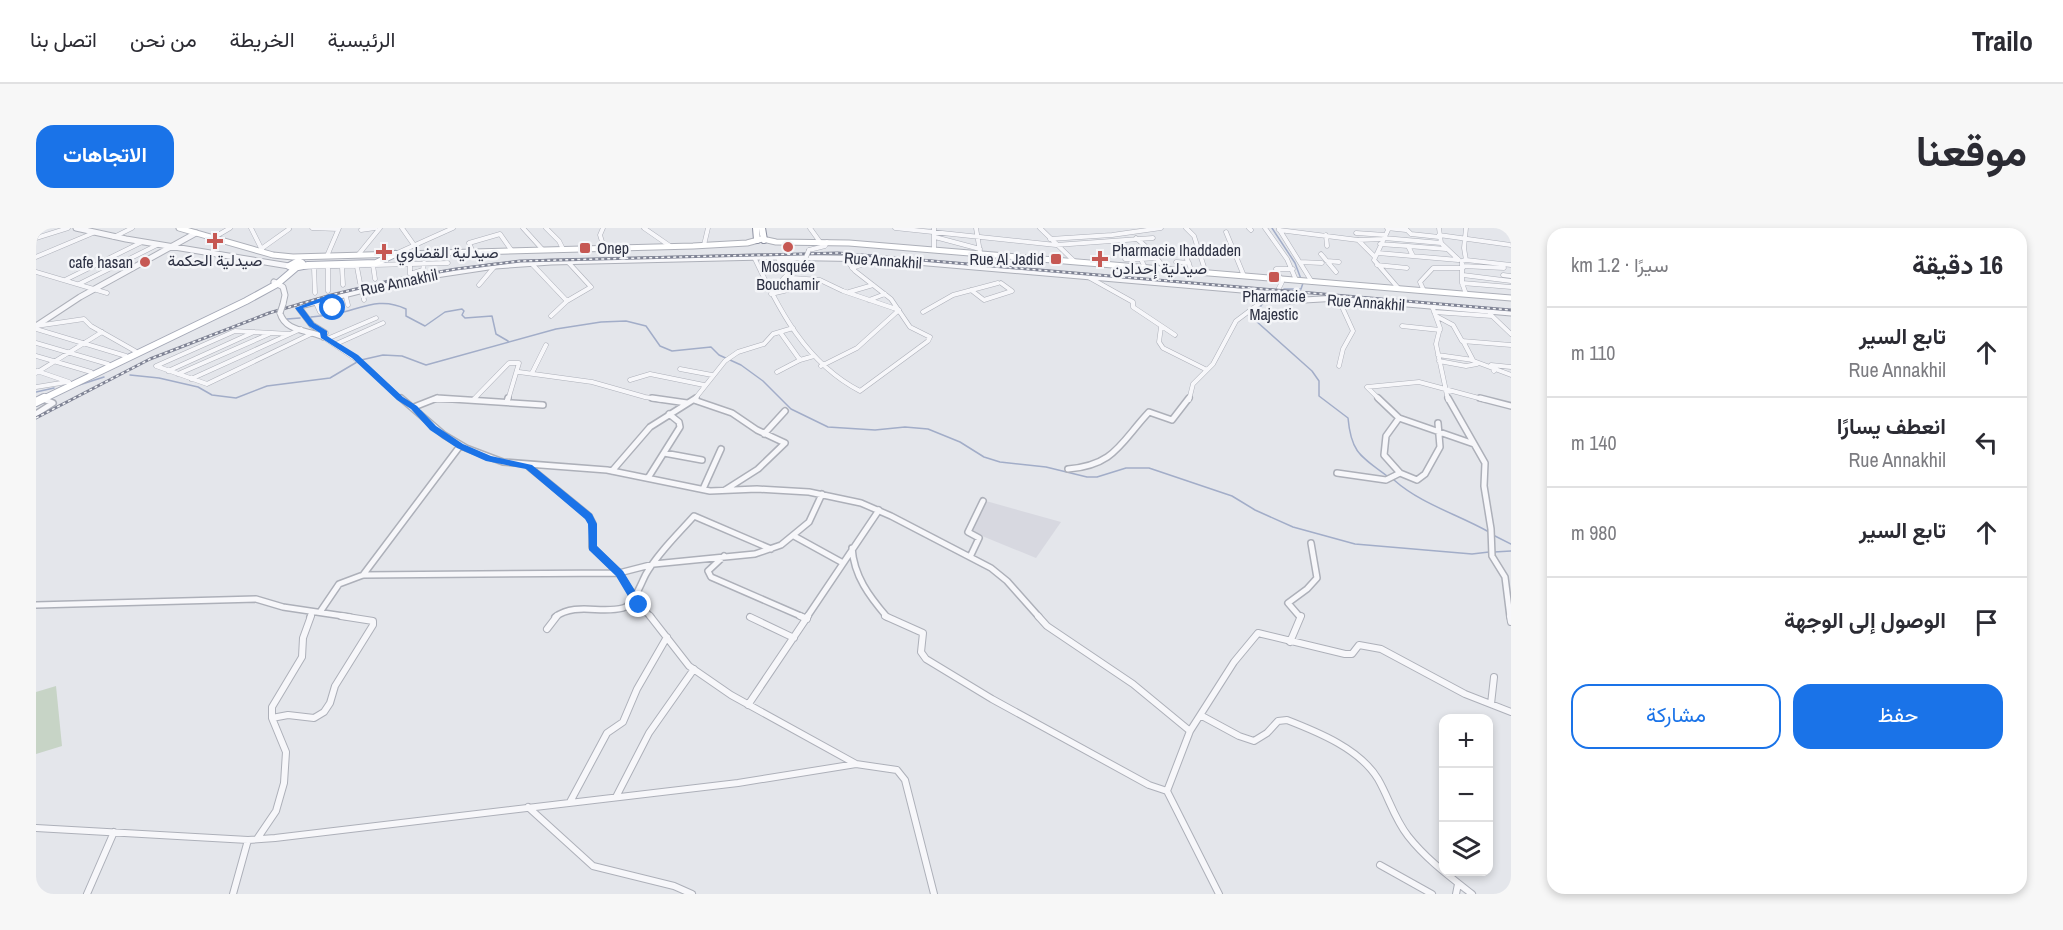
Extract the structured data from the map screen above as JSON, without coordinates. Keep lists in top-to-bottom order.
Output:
{
  "streets": {
    "street": ["Rue Annakhil"]
  },
  "places": {
    "health": ["صيدلية الحكمة", "صيدلية القضاوي", "Pharmacie Ihaddaden صيدلية إحدادن"],
    "other": ["Mosquée Bouchamir", "cafe hasan"],
    "transit": ["Onep", "Rue Al Jadid", "Pharmacie Majestic"]
  },
  "page": {
    "header": "Trailo",
    "nav": [
      "الرئيسية",
      "الخريطة",
      "من نحن",
      "اتصل بنا"
    ],
    "title": "موقعنا",
    "buttons": [
      "الاتجاهات",
      ["حفظ", "مشاركة"]
    ],
    "heading": ["16 دقيقة", "سيرًا · 1.2 km"],
    "list": [
      ["تابع السير", "Rue Annakhil", "110 m"],
      ["انعطف يسارًا", "Rue Annakhil", "140 m"],
      ["تابع السير", "980 m"],
      "الوصول إلى الوجهة"
    ],
    "map_buttons": ["+", "−"]
  }
}
